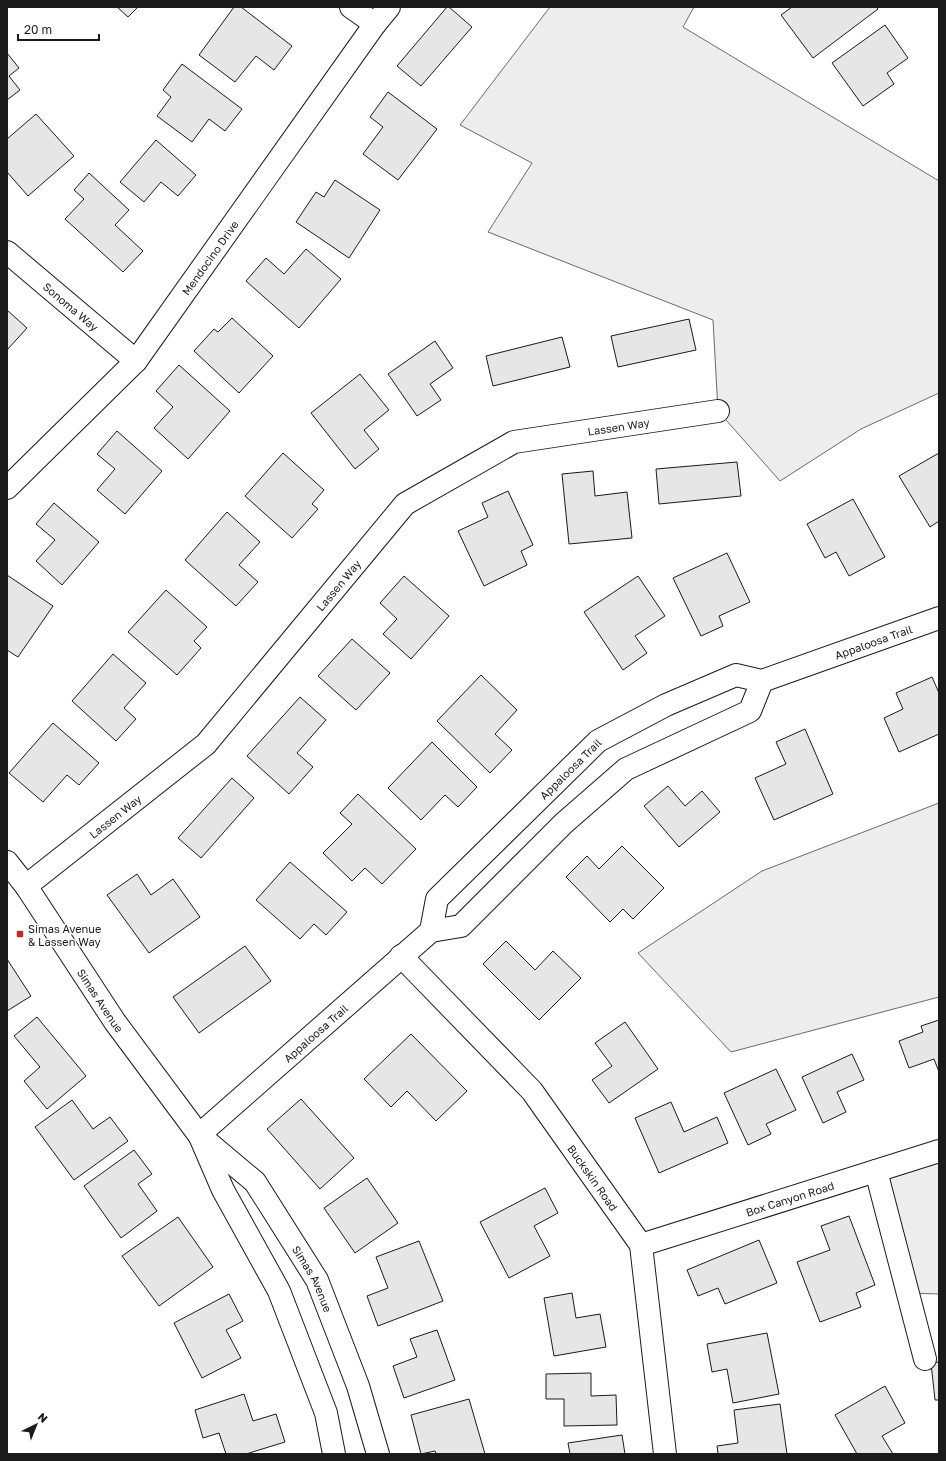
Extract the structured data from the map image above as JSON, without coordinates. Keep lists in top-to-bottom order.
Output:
{
  "streets": {
    "street": [
      "Mendocino Drive",
      "Sonoma Way",
      "Lassen Way",
      "Appaloosa Trail",
      "Simas Avenue",
      "Buckskin Road",
      "Box Canyon Road"
    ]
  },
  "crossings": [
    ["Mendocino Drive", "Sonoma Way"],
    ["Lassen Way", "Simas Avenue"],
    ["Appaloosa Trail", "Simas Avenue"],
    ["Appaloosa Trail", "Buckskin Road"],
    ["Buckskin Road", "Box Canyon Road"]
  ],
  "places": {
    "transit": ["Simas Avenue & Lassen Way"]
  },
  "scale_bar": "20 m",
  "north": "top right"
}
